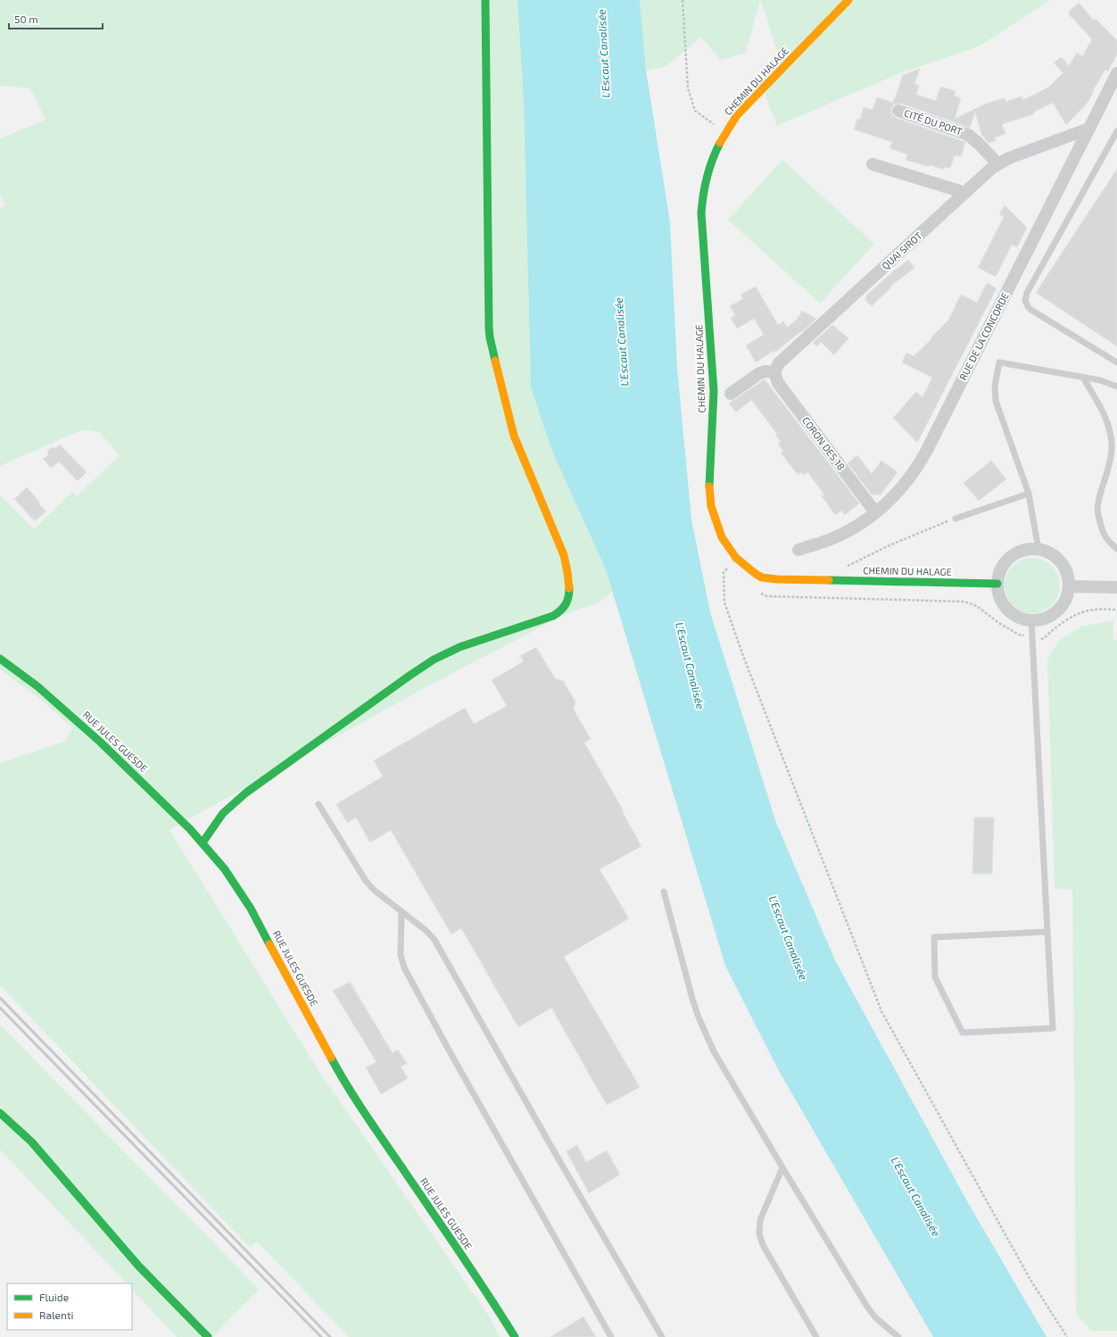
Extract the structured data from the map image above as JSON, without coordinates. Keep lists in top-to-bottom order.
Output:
{
  "streets": {
    "street": [
      "CHEMIN DU HALAGE",
      "CITÉ DU PORT",
      "QUAI SIROT",
      "RUE DE LA CONCORDE",
      "CORON DES 18",
      "RUE JULES GUESDE"
    ]
  },
  "crossings": [
    ["CITÉ DU PORT", "QUAI SIROT"],
    ["QUAI SIROT", "RUE DE LA CONCORDE"],
    ["QUAI SIROT", "CORON DES 18"],
    ["RUE DE LA CONCORDE", "CORON DES 18"]
  ],
  "water": ["L'Escaut Canalisée"],
  "legend": ["Fluide", "Ralenti"],
  "scale_bar": "50 m"
}
